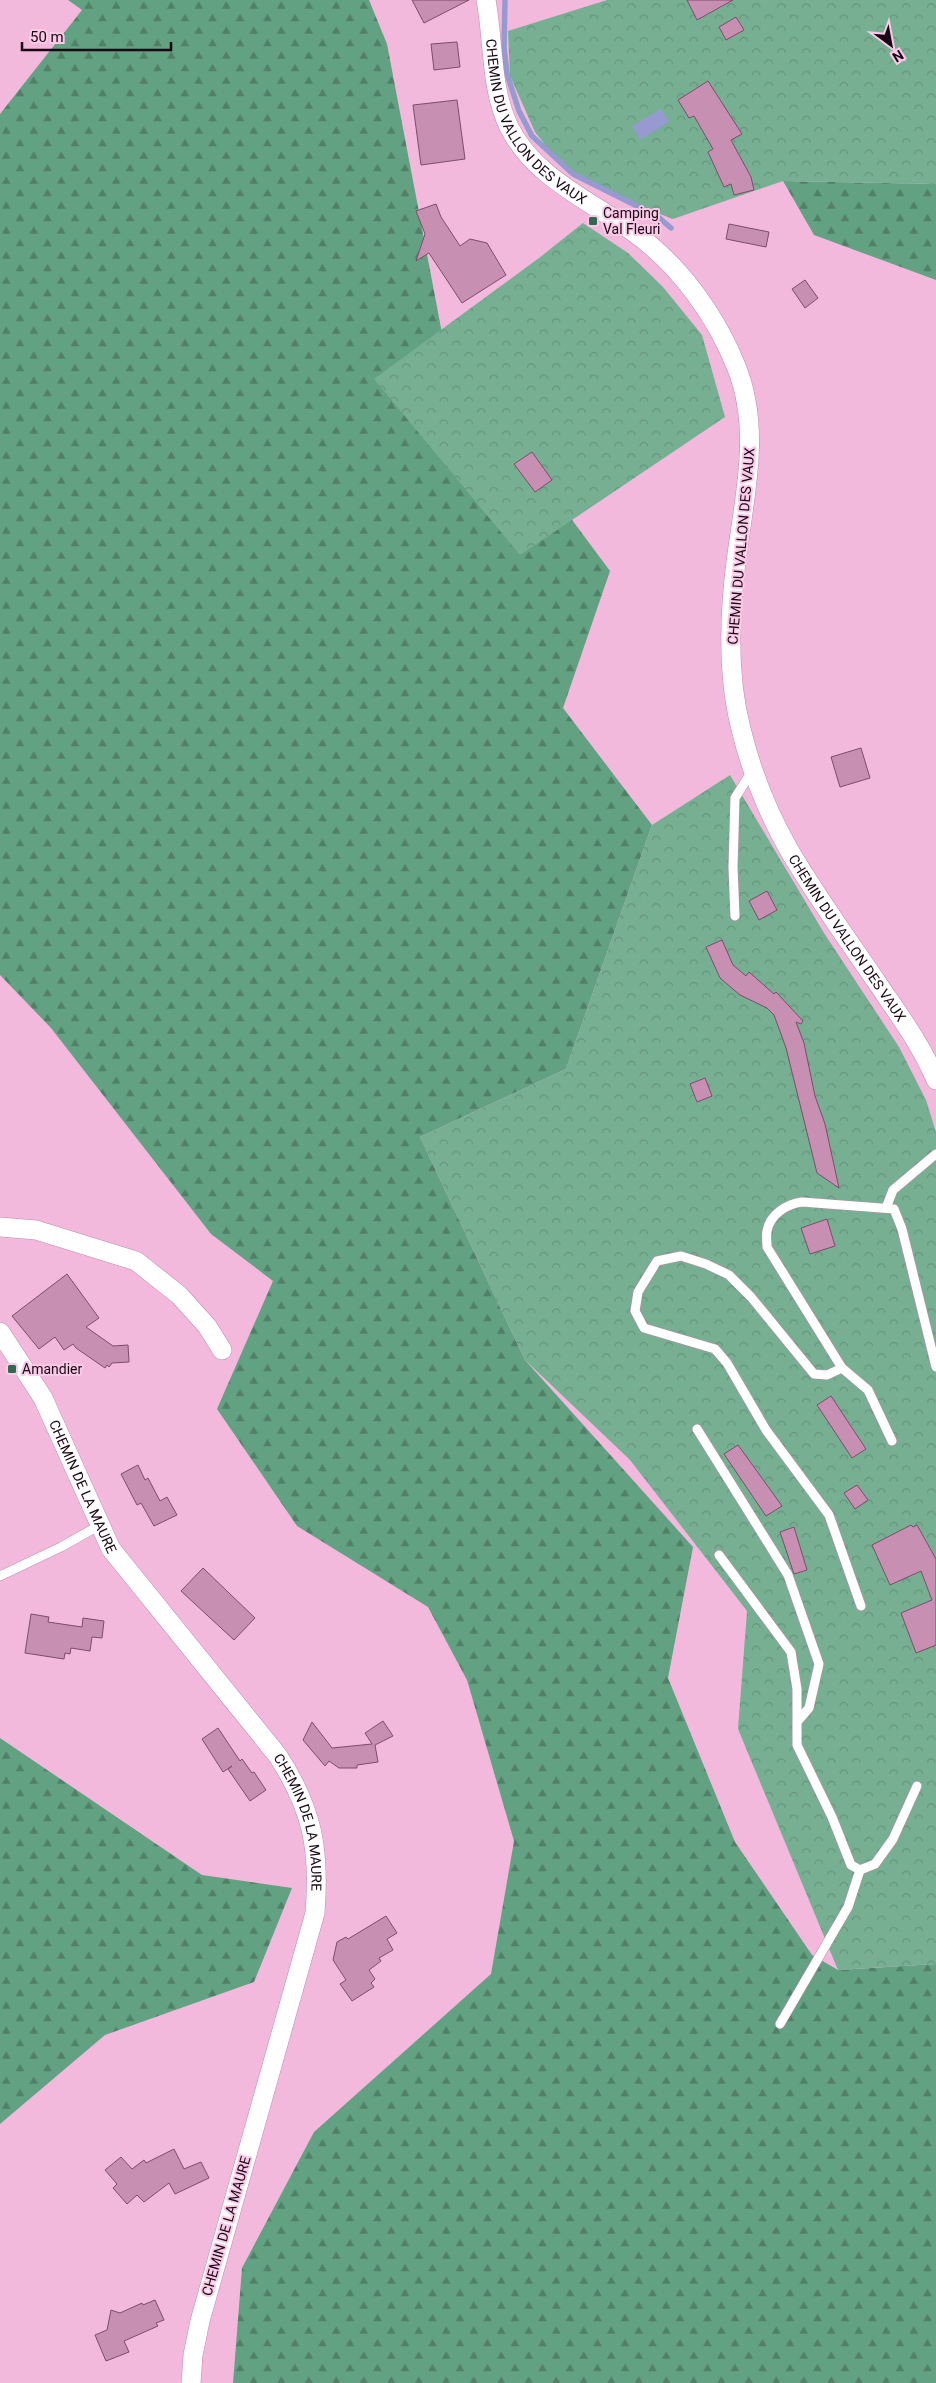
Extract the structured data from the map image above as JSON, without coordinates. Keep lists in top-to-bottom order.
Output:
{
  "streets": {
    "street": ["CHEMIN DU VALLON DES VAUX", "CHEMIN DE LA MAURE"]
  },
  "places": {
    "transit": ["Camping Val Fleuri", "Amandier"]
  },
  "scale_bar": "50 m",
  "north": "bottom right"
}
